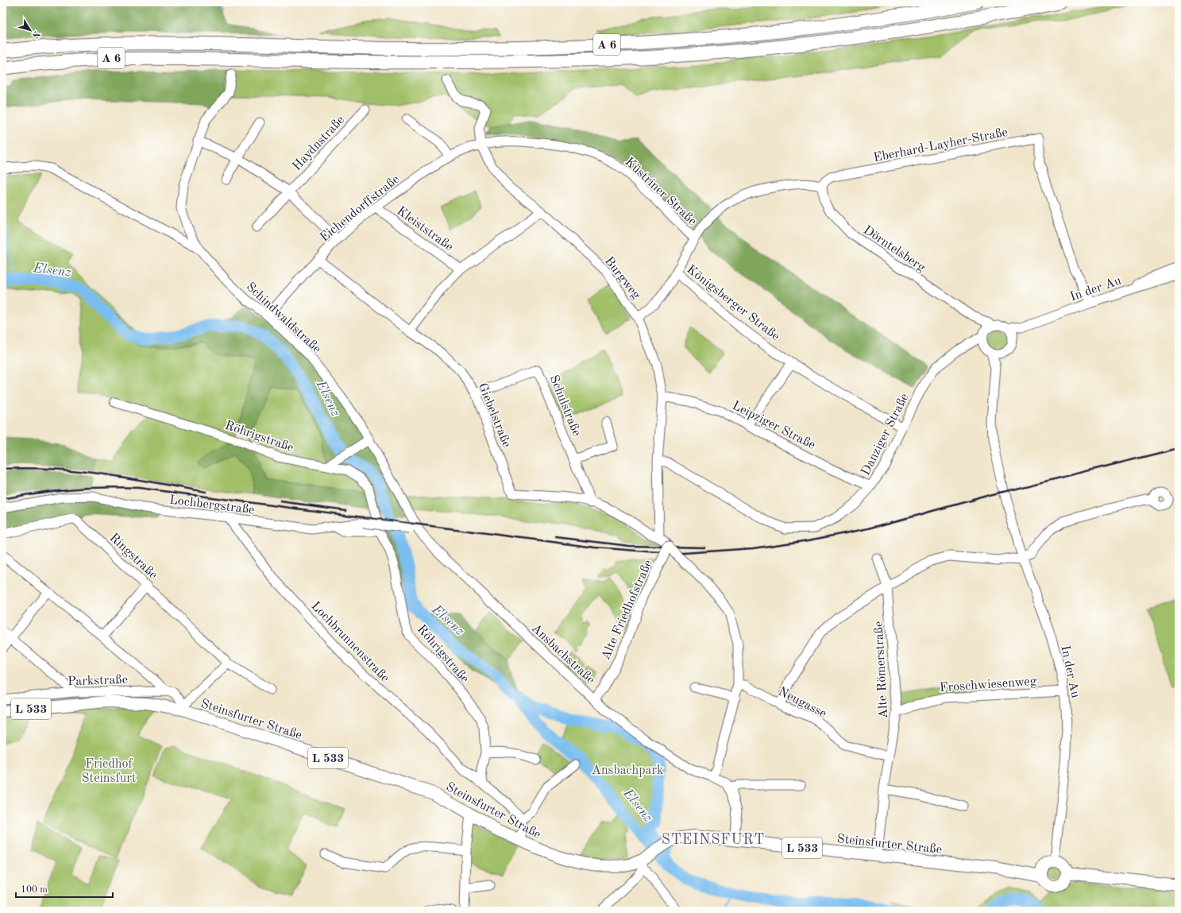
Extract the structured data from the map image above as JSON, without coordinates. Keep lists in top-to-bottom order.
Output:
{
  "streets": {
    "highway": ["A 6"],
    "main road": ["L 533", "Steinsfurter Straße"],
    "street": [
      "Haydnstraße",
      "Eberhard-Layher-Straße",
      "Küstriner Straße",
      "Eichendorffstraße",
      "Kleiststraße",
      "Dörntelsberg",
      "Burgweg",
      "In der Au",
      "Königsberger Straße",
      "Schindwaldstraße",
      "Schulstraße",
      "Giebelstraße",
      "Leipziger Straße",
      "Danziger Straße",
      "Röhrigstraße",
      "Lochbergstraße",
      "Ringstraße",
      "Alte Friedhofstraße",
      "Lochbrunnenstraße",
      "Ansbachstraße",
      "Alte Römerstraße",
      "Parkstraße",
      "Froschwiesenweg",
      "Neugasse"
    ]
  },
  "crossings": [
    ["Eberhard-Layher-Straße", "Dörntelsberg"],
    ["Eberhard-Layher-Straße", "In der Au"],
    ["Küstriner Straße", "Eichendorffstraße"],
    ["Küstriner Straße", "Burgweg"],
    ["Eichendorffstraße", "Kleiststraße"],
    ["Eichendorffstraße", "Burgweg"],
    ["Eichendorffstraße", "Schindwaldstraße"],
    ["Eichendorffstraße", "Giebelstraße"],
    ["Dörntelsberg", "In der Au"],
    ["Dörntelsberg", "Danziger Straße"],
    ["Burgweg", "Leipziger Straße"],
    ["Burgweg", "Danziger Straße"],
    ["Burgweg", "Alte Friedhofstraße"],
    ["In der Au", "Danziger Straße"],
    ["In der Au", "Froschwiesenweg"],
    ["In der Au", "Steinsfurter Straße"],
    ["Königsberger Straße", "Danziger Straße"],
    ["Schindwaldstraße", "Lochbergstraße"],
    ["Schindwaldstraße", "Ansbachstraße"],
    ["Schulstraße", "Giebelstraße"],
    ["Leipziger Straße", "Danziger Straße"],
    ["Röhrigstraße", "Lochbrunnenstraße"],
    ["Lochbergstraße", "Lochbrunnenstraße"],
    ["Lochbergstraße", "Ansbachstraße"],
    ["Alte Friedhofstraße", "Ansbachstraße"],
    ["Alte Römerstraße", "Froschwiesenweg"],
    ["Alte Römerstraße", "Neugasse"],
    ["Alte Römerstraße", "Steinsfurter Straße"]
  ],
  "districts": ["STEINSFURT"],
  "water": ["Elsenz"],
  "parks": ["Friedhof Steinsfurt", "Ansbachpark"],
  "scale_bar": "100 m",
  "north": "bottom right"
}
